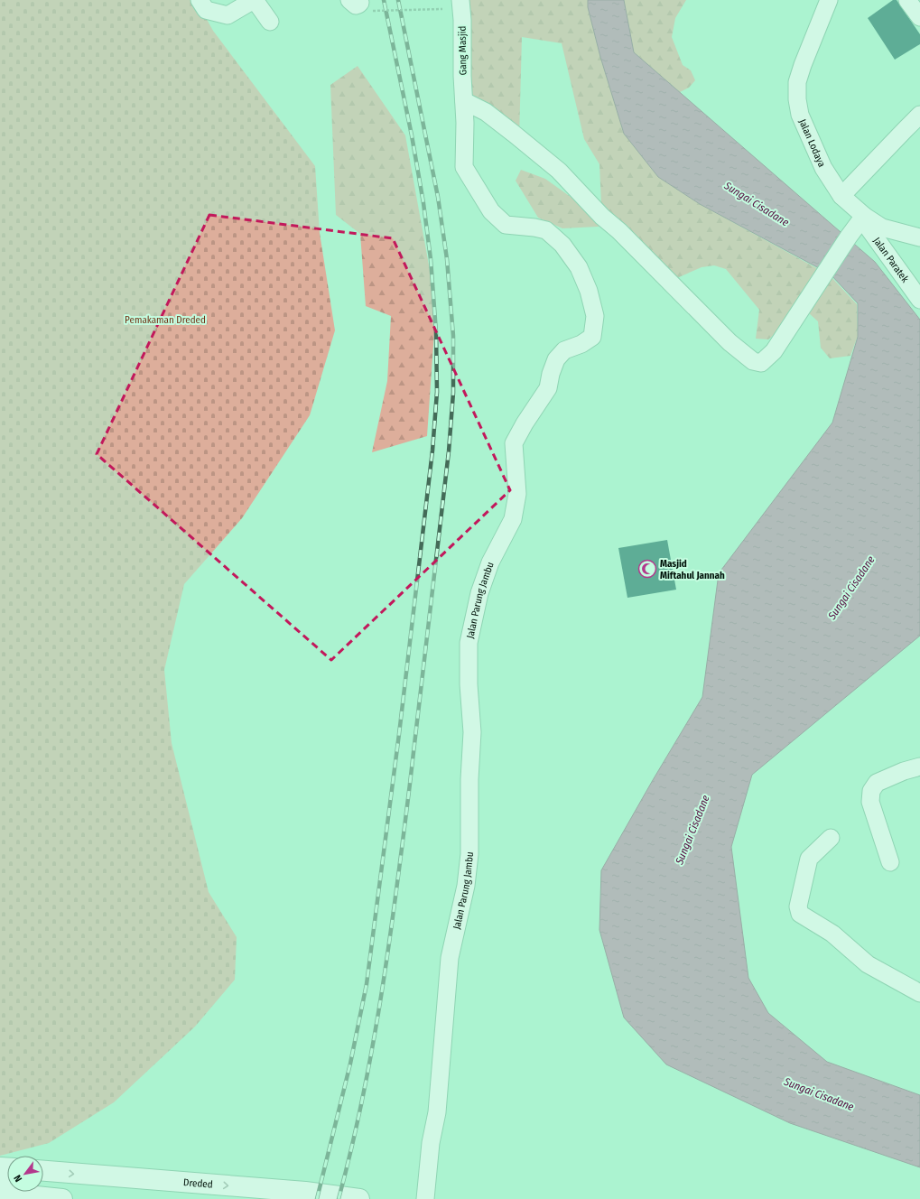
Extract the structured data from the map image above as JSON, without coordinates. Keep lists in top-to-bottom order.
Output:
{
  "streets": {
    "street": [
      "Gang Masjid",
      "Jalan Lodaya",
      "Jalan Paratek",
      "Jalan Parung Jambu",
      "Dreded"
    ]
  },
  "crossings": [
    ["Gang Masjid", "Jalan Parung Jambu"],
    ["Jalan Lodaya", "Jalan Paratek"]
  ],
  "one_way": ["Dreded"],
  "water": ["Sungai Cisadane"],
  "parks": ["Pemakaman Dreded"],
  "places": {
    "mosque": ["Masjid Miftahul Jannah"]
  },
  "north": "bottom left"
}
